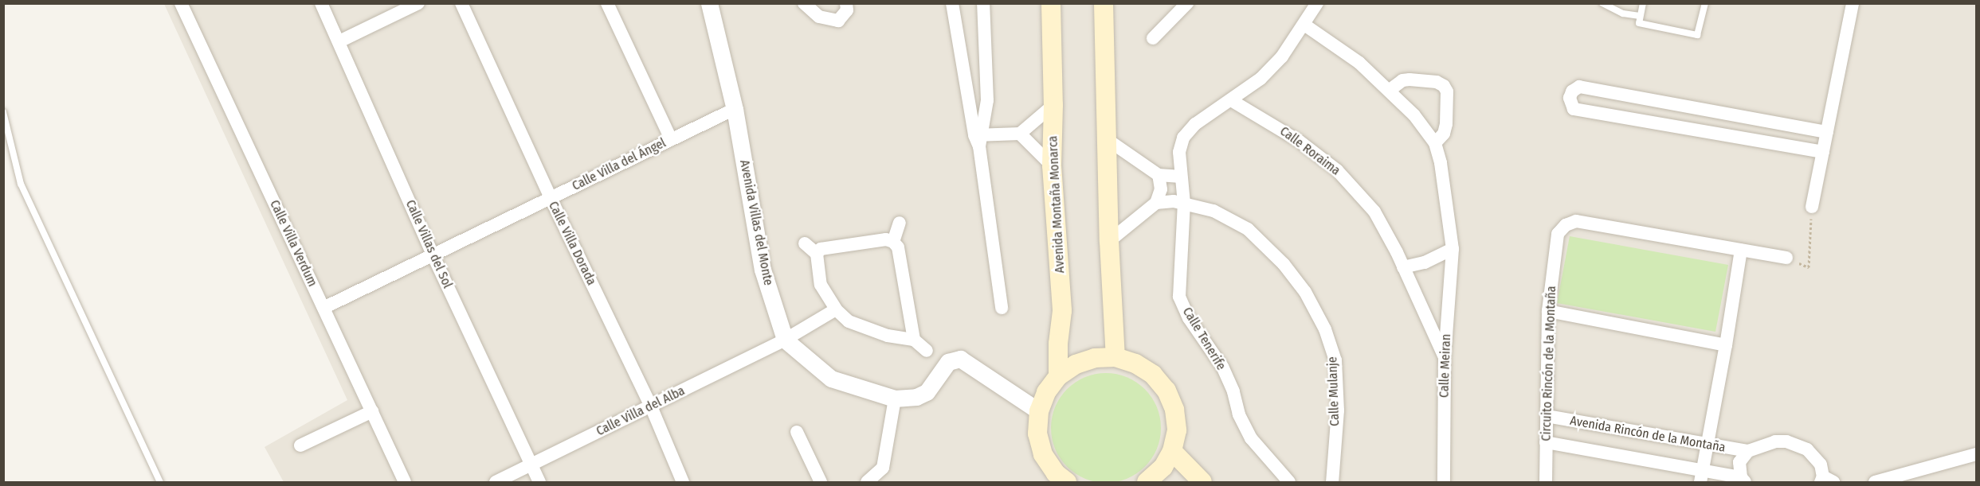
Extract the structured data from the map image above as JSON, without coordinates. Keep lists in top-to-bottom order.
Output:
{
  "streets": {
    "main road": ["Avenida Montaña Monarca"],
    "street": [
      "Calle Roraima",
      "Calle Villa del Ángel",
      "Avenida Villas del Monte",
      "Calle Villa Verdum",
      "Calle Villa Dorada",
      "Calle Villas del Sol",
      "Calle Tenerife",
      "Circuito Rincón de la Montaña",
      "Calle Meiran",
      "Calle Mulanje",
      "Calle Villa del Alba",
      "Avenida Rincón de la Montaña"
    ]
  },
  "crossings": [
    ["Calle Roraima", "Calle Tenerife"],
    ["Calle Roraima", "Calle Meiran"],
    ["Calle Villa del Ángel", "Avenida Villas del Monte"],
    ["Calle Villa del Ángel", "Calle Villa Verdum"],
    ["Calle Villa del Ángel", "Calle Villa Dorada"],
    ["Calle Villa del Ángel", "Calle Villas del Sol"],
    ["Avenida Villas del Monte", "Calle Villa del Alba"],
    ["Calle Villa Dorada", "Calle Villa del Alba"],
    ["Calle Villas del Sol", "Calle Villa del Alba"],
    ["Calle Tenerife", "Calle Meiran"],
    ["Calle Tenerife", "Calle Mulanje"],
    ["Circuito Rincón de la Montaña", "Avenida Rincón de la Montaña"]
  ]
}
